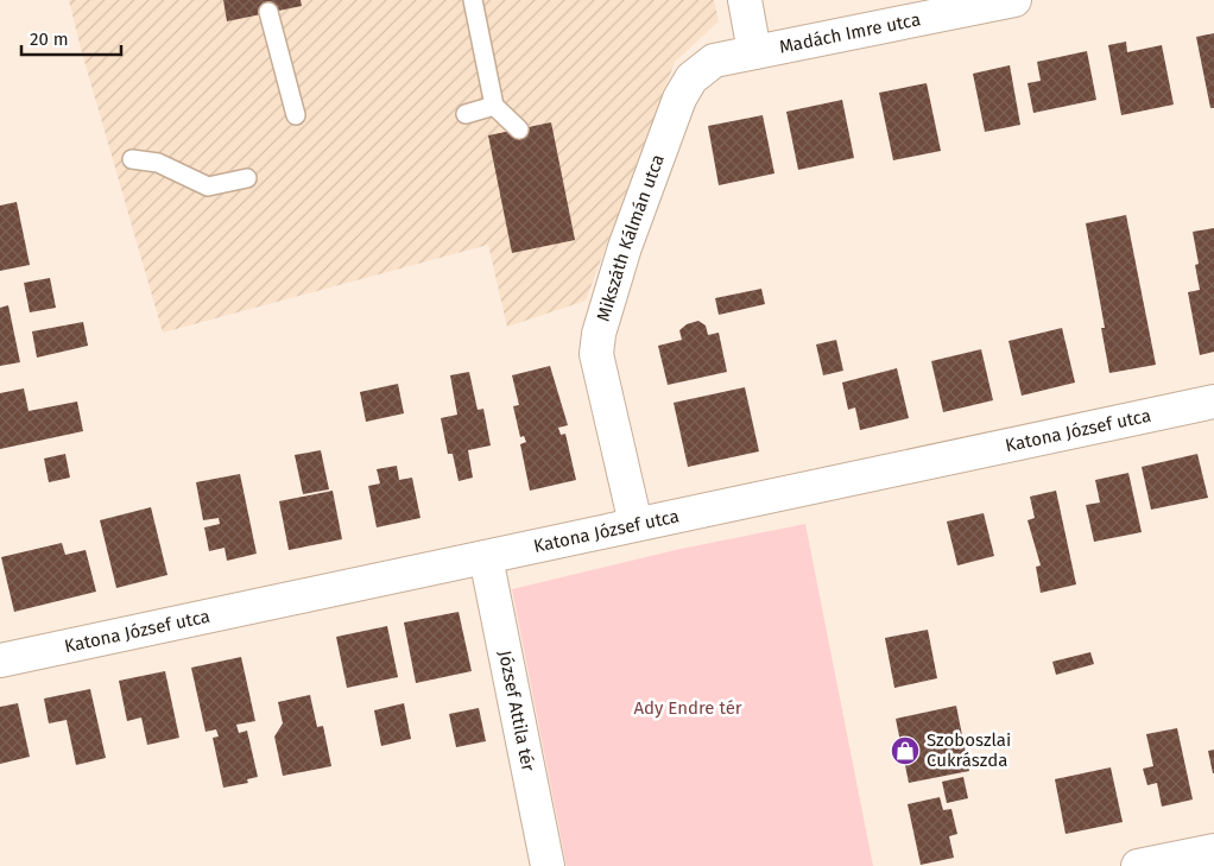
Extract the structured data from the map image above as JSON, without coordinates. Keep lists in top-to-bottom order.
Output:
{
  "streets": {
    "street": [
      "Madách Imre utca",
      "Mikszáth Kálmán utca",
      "Katona József utca",
      "József Attila tér"
    ]
  },
  "crossings": [
    ["Madách Imre utca", "Mikszáth Kálmán utca"],
    ["Mikszáth Kálmán utca", "Katona József utca"],
    ["Katona József utca", "József Attila tér"]
  ],
  "parks": ["Ady Endre tér"],
  "places": {
    "shop": ["Szoboszlai Cukrászda"]
  },
  "scale_bar": "20 m"
}
